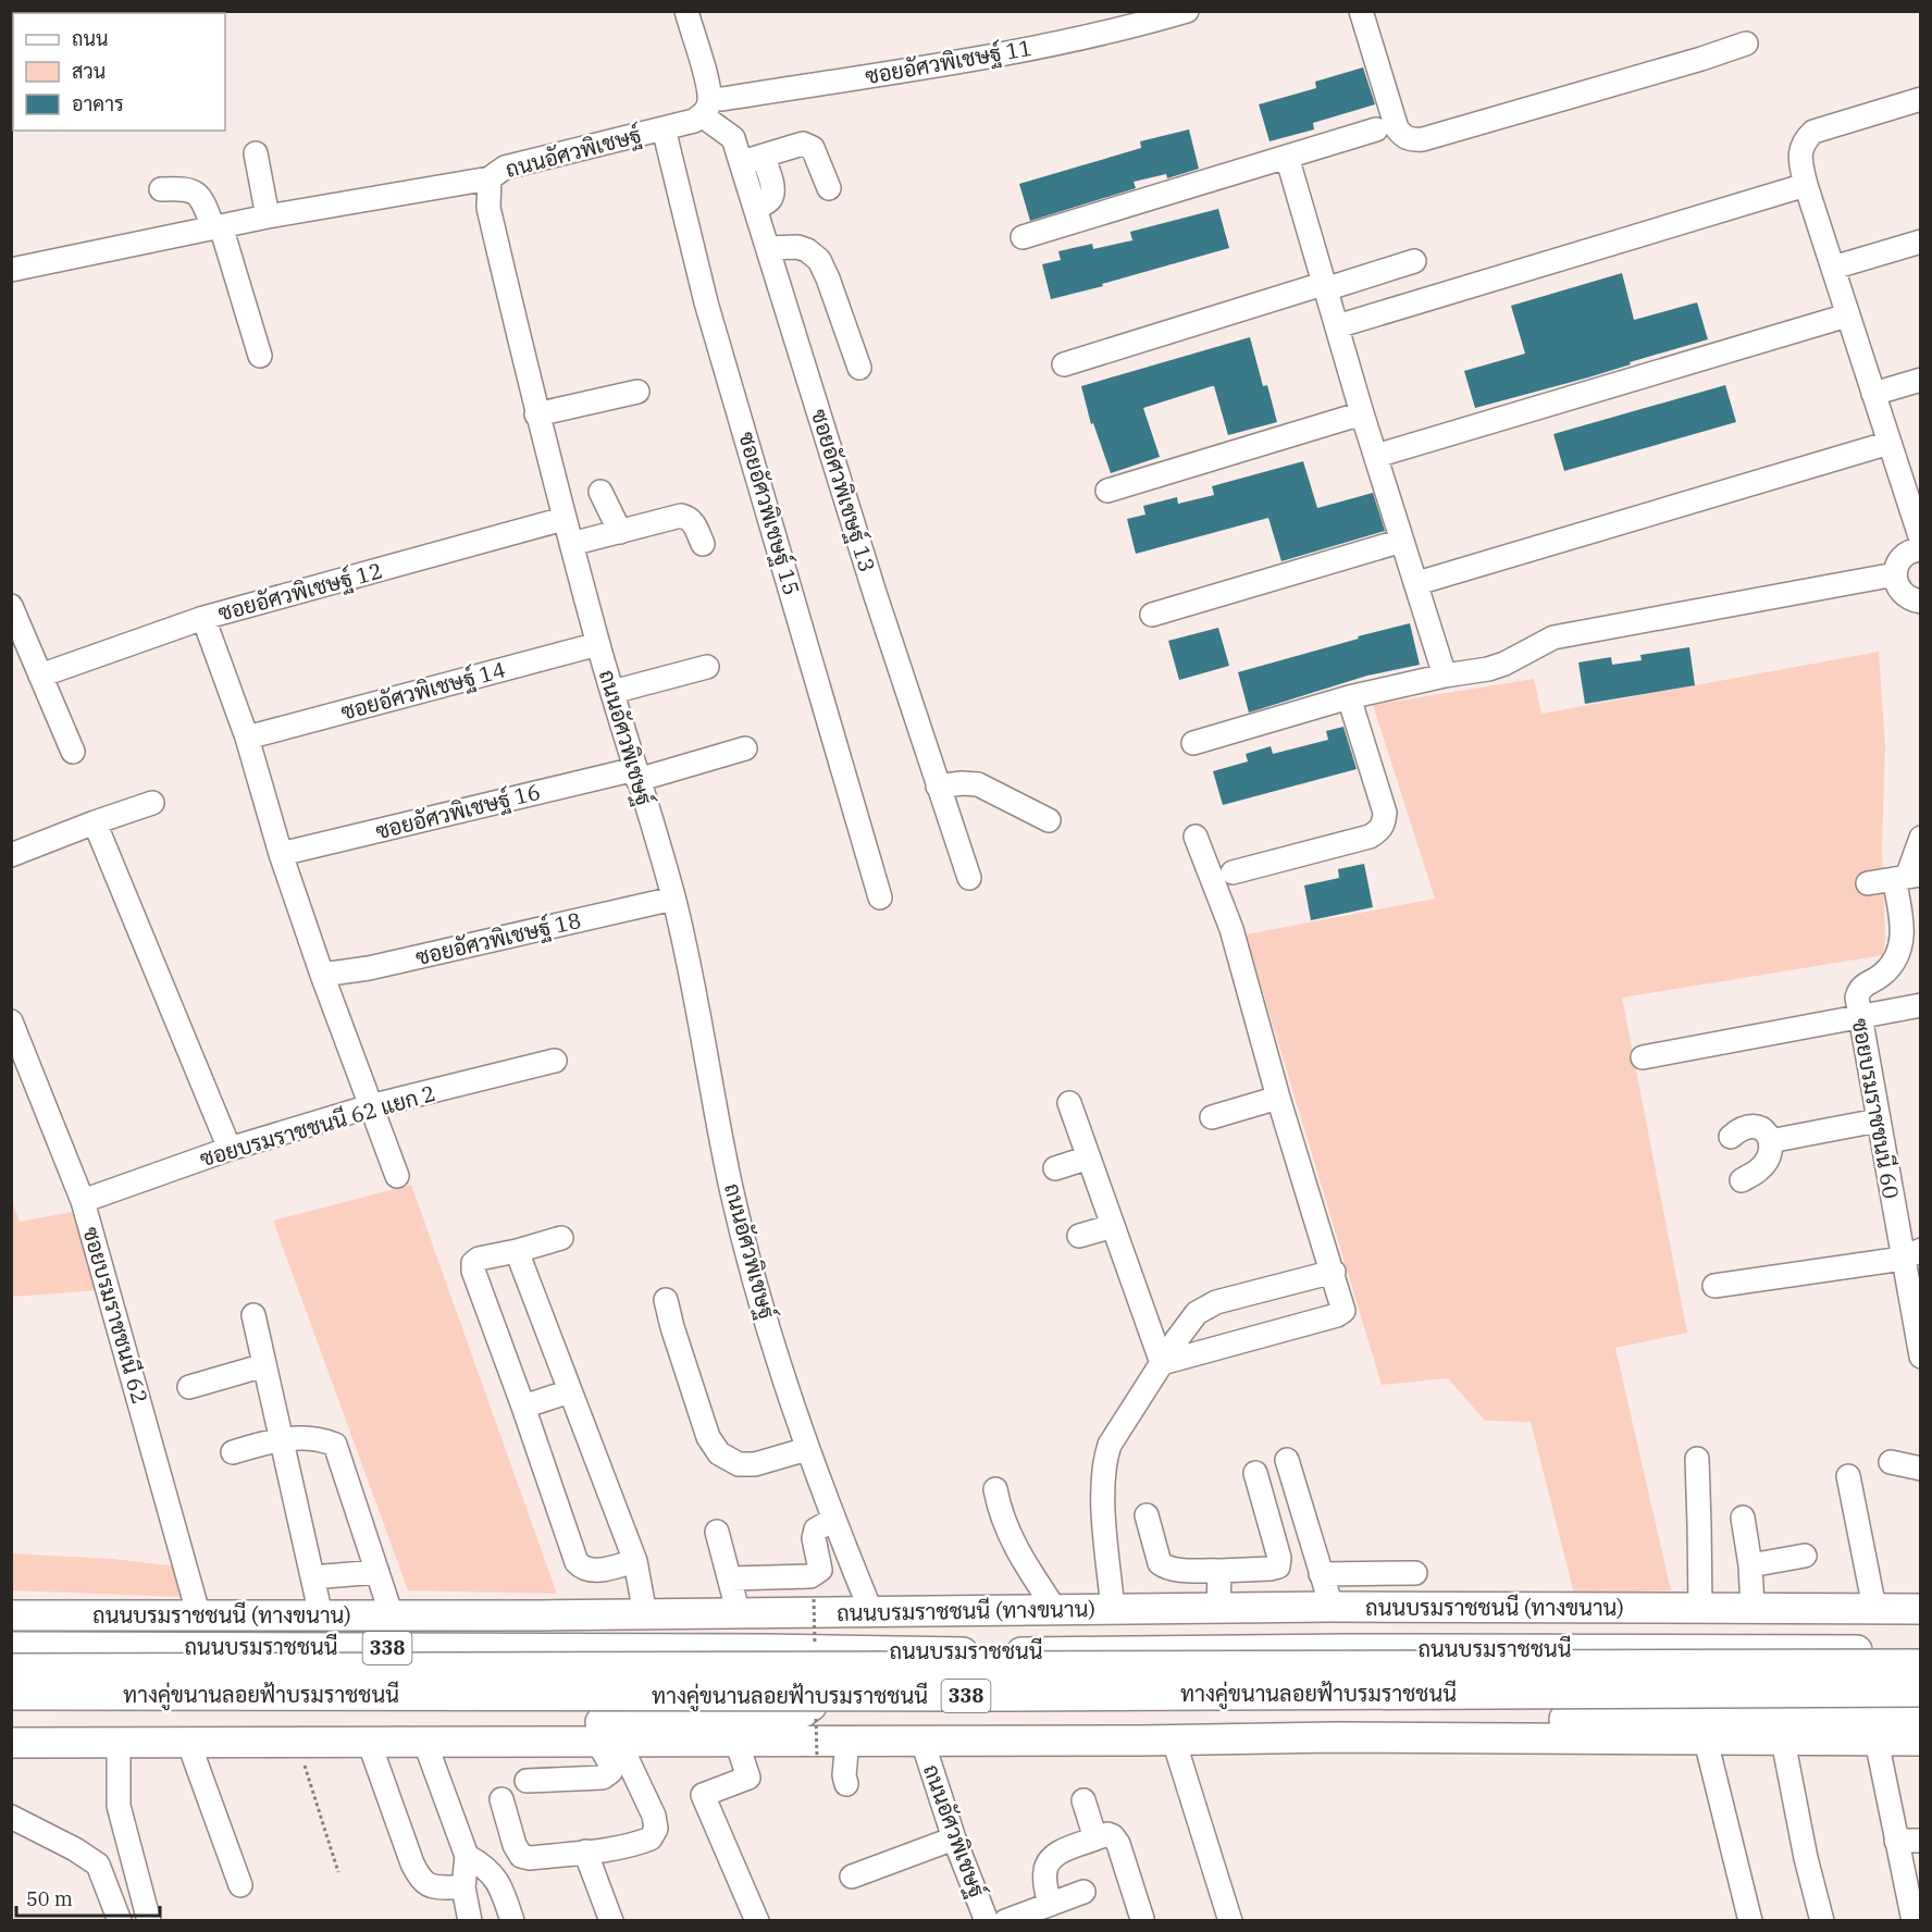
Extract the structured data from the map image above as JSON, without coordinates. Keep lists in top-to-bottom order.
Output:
{
  "streets": {
    "main road": [
      "ถนนบรมราชชนนี (ทางขนาน)",
      "ถนนบรมราชชนนี",
      "338",
      "ทางคู่ขนานลอยฟ้าบรมราชชนนี"
    ],
    "street": [
      "ซอยอัศวพิเชษฐ์ 11",
      "ถนนอัศวพิเชษฐ์",
      "ซอยอัศวพิเชษฐ์ 13",
      "ซอยอัศวพิเชษฐ์ 15",
      "ซอยอัศวพิเชษฐ์ 12",
      "ซอยอัศวพิเชษฐ์ 14",
      "ซอยอัศวพิเชษฐ์ 16",
      "ซอยอัศวพิเชษฐ์ 18",
      "ซอยบรมราชชนนี 60",
      "ซอยบรมราชชนนี 62 แยก 2",
      "ซอยบรมราชชนนี 62"
    ]
  },
  "crossings": [
    ["ซอยอัศวพิเชษฐ์ 11", "ถนนอัศวพิเชษฐ์"],
    ["ซอยอัศวพิเชษฐ์ 11", "ซอยอัศวพิเชษฐ์ 13"],
    ["ถนนอัศวพิเชษฐ์", "ซอยอัศวพิเชษฐ์ 13"],
    ["ถนนอัศวพิเชษฐ์", "ซอยอัศวพิเชษฐ์ 15"],
    ["ถนนอัศวพิเชษฐ์", "ซอยอัศวพิเชษฐ์ 12"],
    ["ถนนอัศวพิเชษฐ์", "ซอยอัศวพิเชษฐ์ 14"],
    ["ถนนอัศวพิเชษฐ์", "ซอยอัศวพิเชษฐ์ 16"],
    ["ถนนอัศวพิเชษฐ์", "ซอยอัศวพิเชษฐ์ 18"],
    ["ถนนอัศวพิเชษฐ์", "ถนนบรมราชชนนี (ทางขนาน)"],
    ["ถนนอัศวพิเชษฐ์", "338"],
    ["ซอยบรมราชชนนี 62 แยก 2", "ซอยบรมราชชนนี 62"],
    ["ซอยบรมราชชนนี 62", "ถนนบรมราชชนนี (ทางขนาน)"]
  ],
  "legend": ["ถนน", "สวน", "อาคาร"],
  "scale_bar": "50 m"
}
